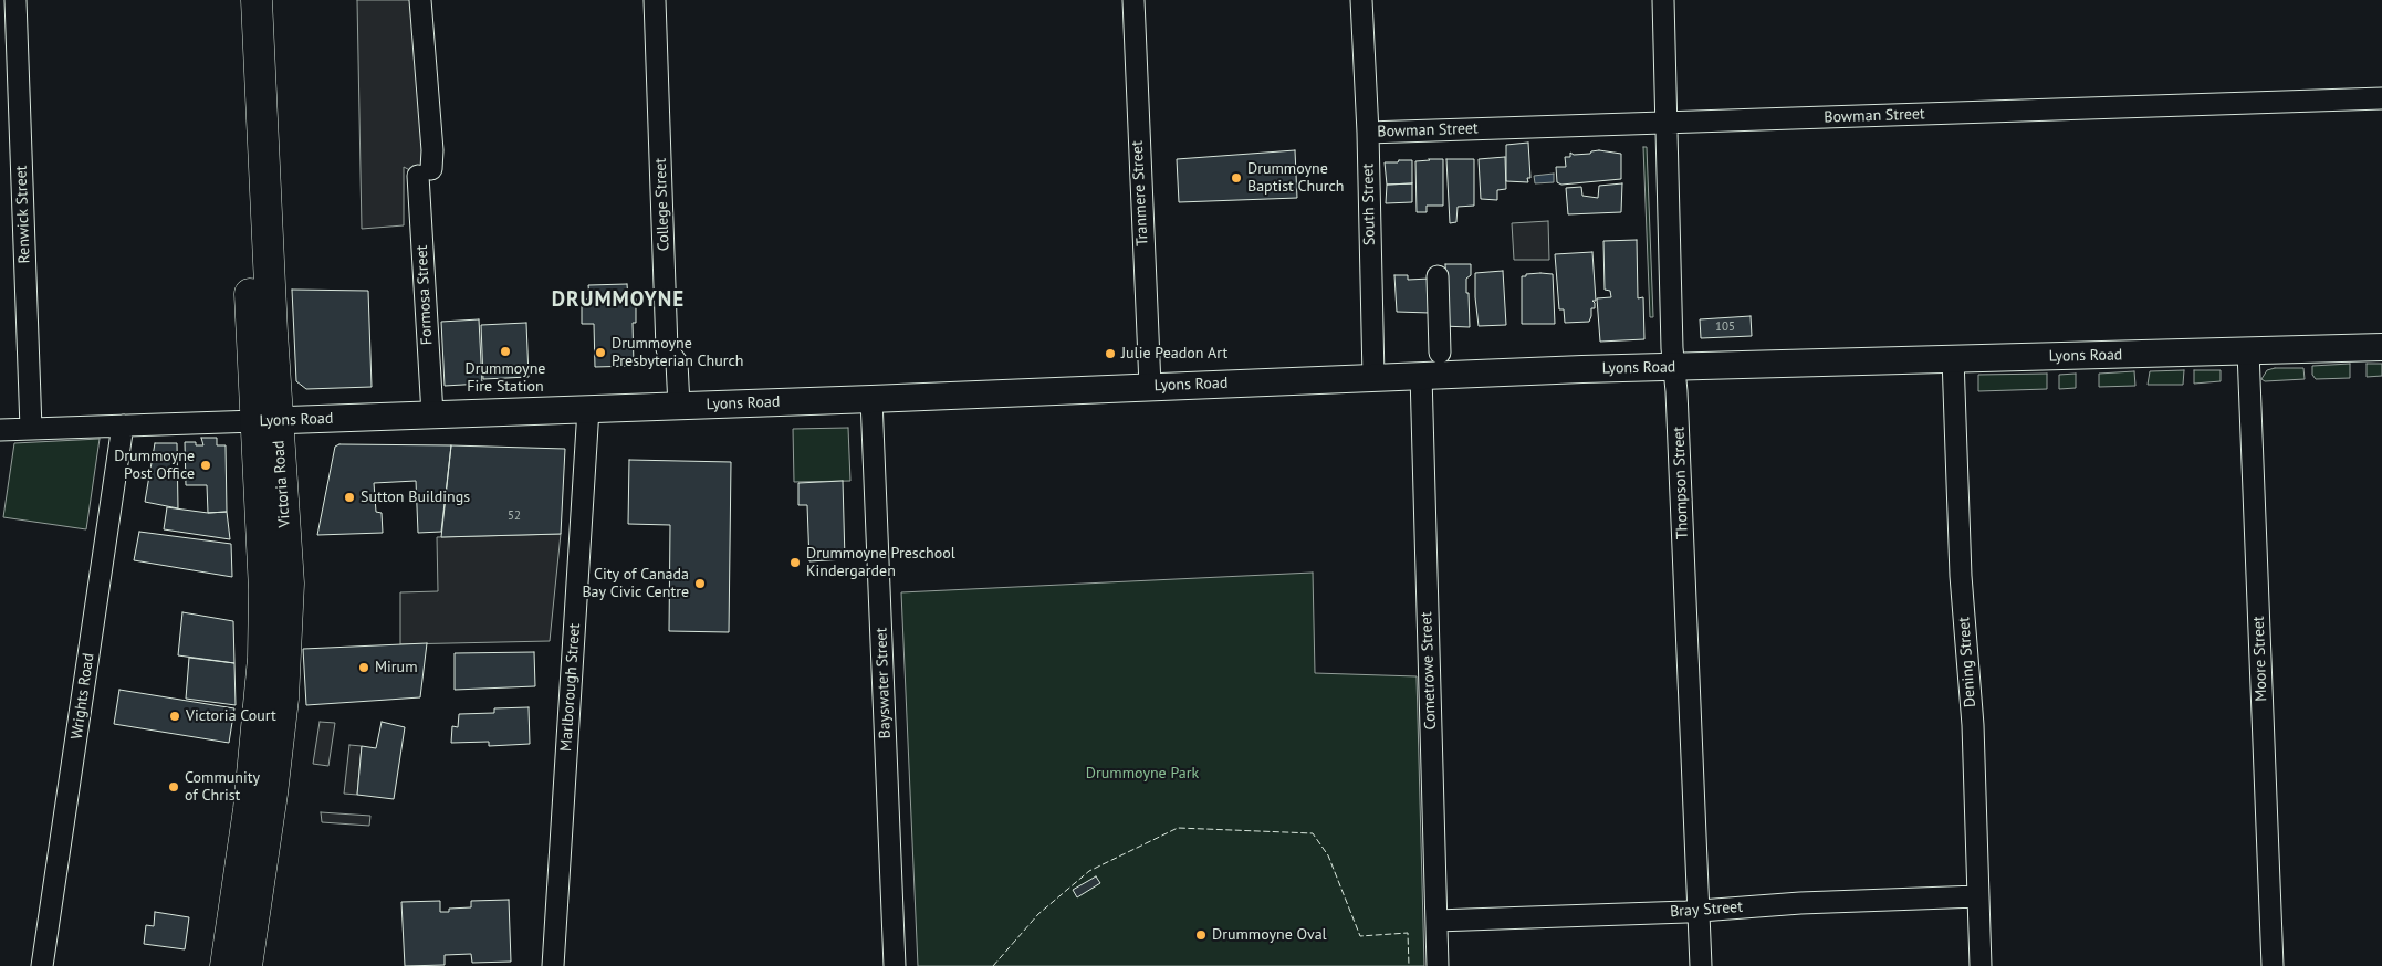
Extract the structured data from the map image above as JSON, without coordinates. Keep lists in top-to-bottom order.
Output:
{
  "streets": {
    "highway": ["Victoria Road"],
    "main road": ["Lyons Road"],
    "street": [
      "Bowman Street",
      "Tranmere Street",
      "College Street",
      "South Street",
      "Renwick Street",
      "Formosa Street",
      "Thompson Street",
      "Moore Street",
      "Dening Street",
      "Cometrowe Street",
      "Bayswater Street",
      "Marlborough Street",
      "Wrights Road",
      "Bray Street"
    ]
  },
  "crossings": [
    ["Bowman Street", "South Street"],
    ["Bowman Street", "Thompson Street"],
    ["Tranmere Street", "Lyons Road"],
    ["College Street", "Lyons Road"],
    ["South Street", "Lyons Road"],
    ["Renwick Street", "Lyons Road"],
    ["Formosa Street", "Lyons Road"],
    ["Lyons Road", "Thompson Street"],
    ["Lyons Road", "Victoria Road"],
    ["Lyons Road", "Moore Street"],
    ["Lyons Road", "Dening Street"],
    ["Lyons Road", "Cometrowe Street"],
    ["Lyons Road", "Bayswater Street"],
    ["Lyons Road", "Marlborough Street"],
    ["Lyons Road", "Wrights Road"],
    ["Thompson Street", "Bray Street"],
    ["Dening Street", "Bray Street"],
    ["Cometrowe Street", "Bray Street"]
  ],
  "districts": ["DRUMMOYNE"],
  "parks": ["Drummoyne Park"],
  "places": [
    "Drummoyne Baptist Church",
    "Drummoyne Fire Station",
    "Drummoyne Presbyterian Church",
    "Julie Peadon Art",
    "Drummoyne Post Office",
    "Sutton Buildings",
    "Drummoyne Preschool Kindergarden",
    "City of Canada Bay Civic Centre",
    "Mirum",
    "Victoria Court",
    "Community of Christ",
    "Drummoyne Oval"
  ],
  "house_numbers": ["105", "52"]
}
